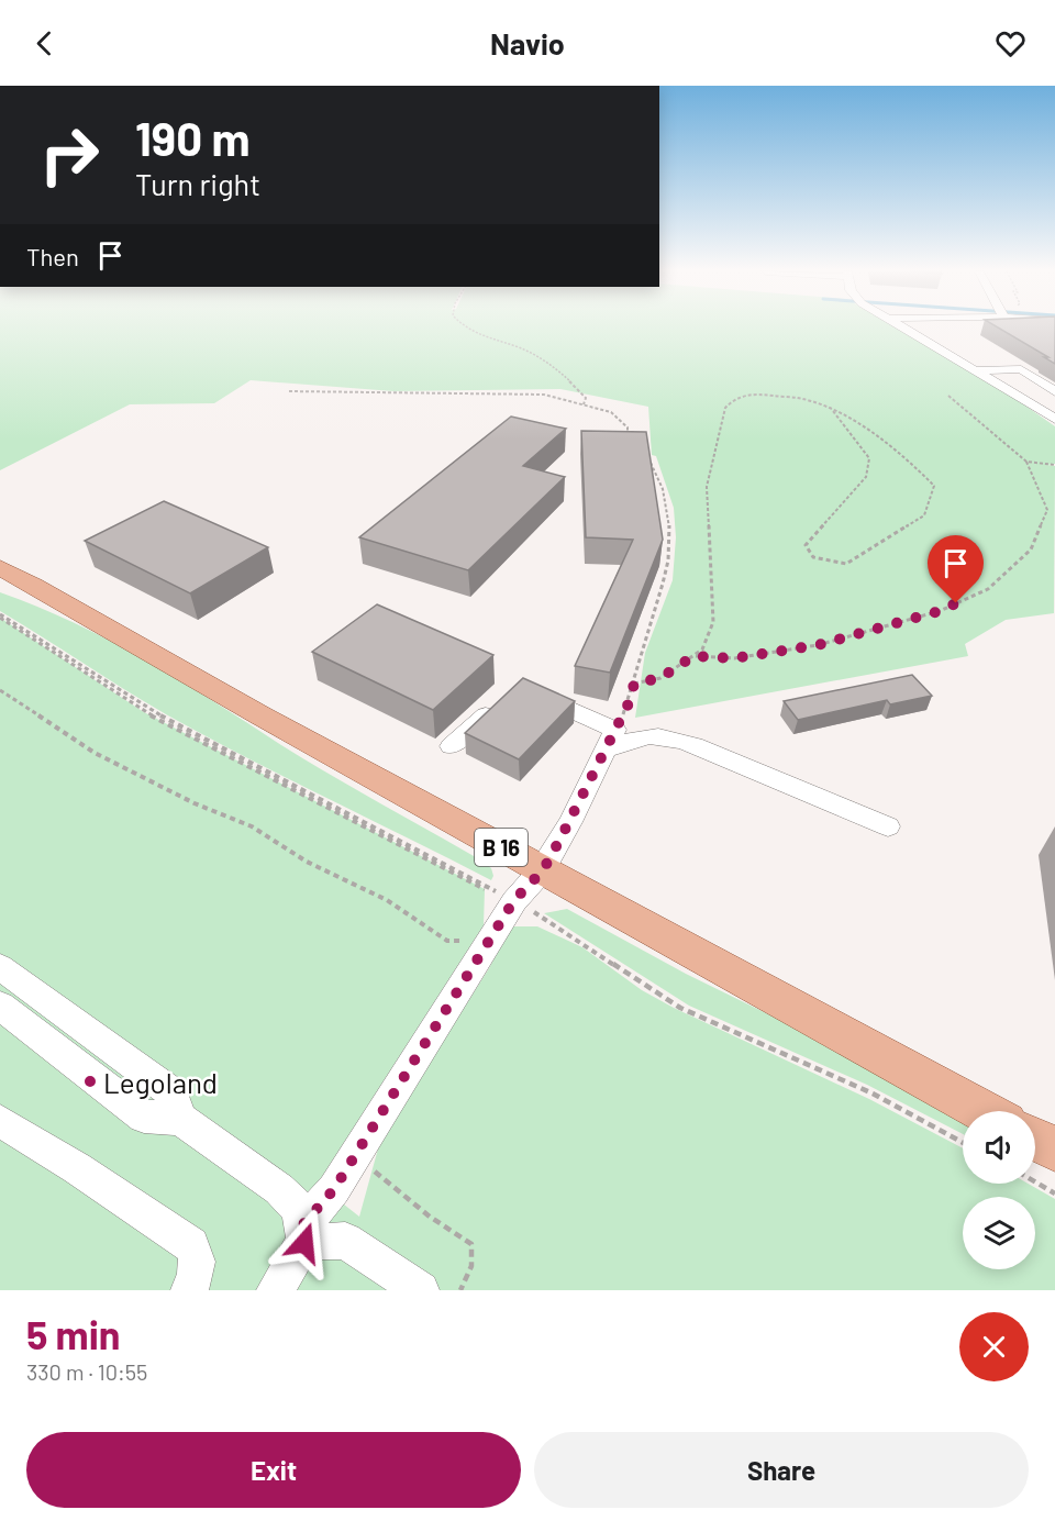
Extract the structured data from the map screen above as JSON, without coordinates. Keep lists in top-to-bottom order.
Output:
{
  "streets": {
    "main road": ["B 16"]
  },
  "places": ["Legoland"],
  "page": {
    "header": "Navio",
    "turn": ["190 m", "Turn right"],
    "then": "Then",
    "heading": ["5 min", "330 m · 10:55"],
    "buttons": ["Exit", "Share"]
  }
}
